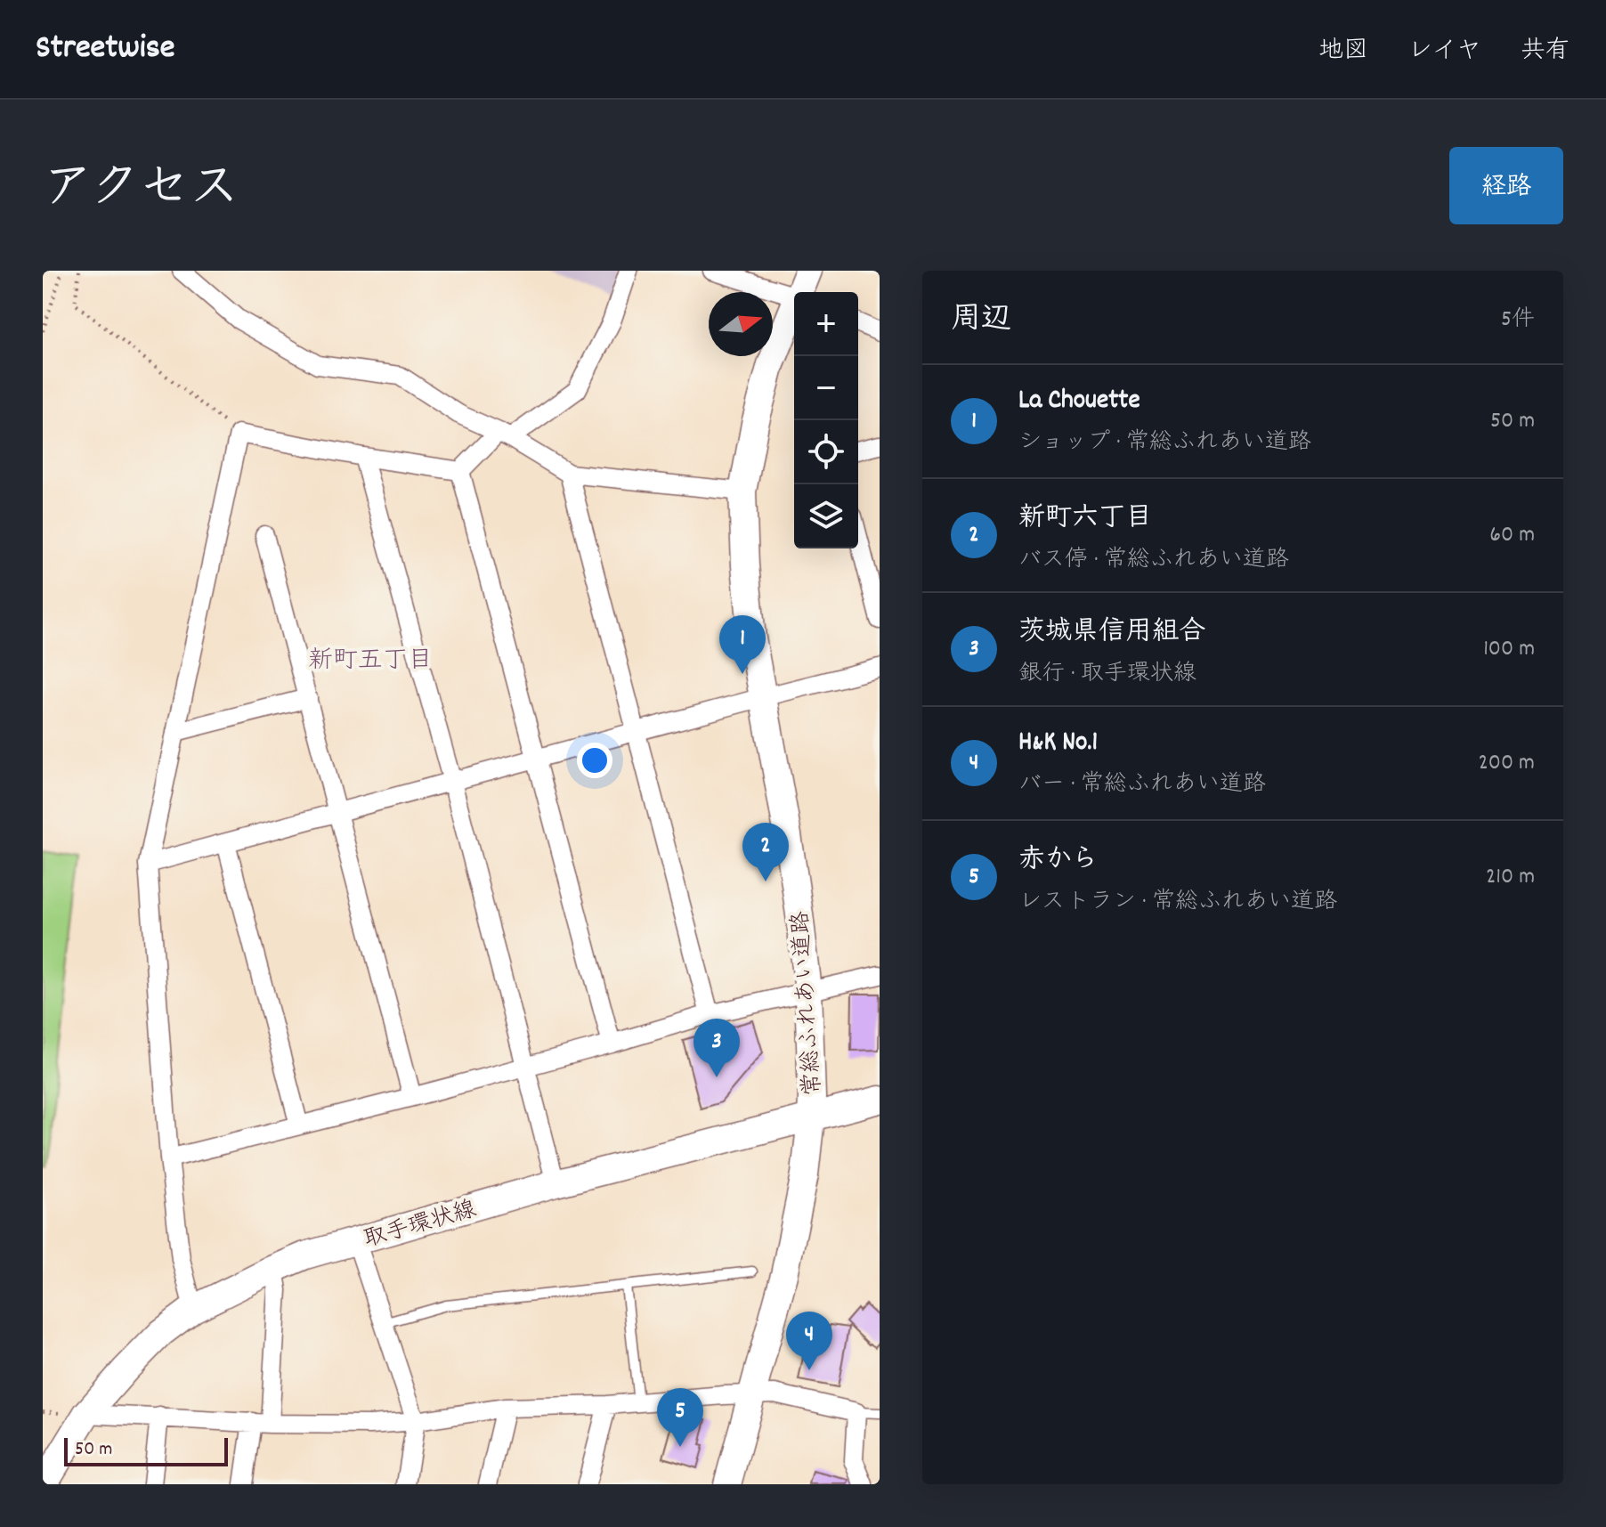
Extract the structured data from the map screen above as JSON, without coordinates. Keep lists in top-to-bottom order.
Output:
{
  "streets": {
    "street": ["常総ふれあい道路", "取手環状線"]
  },
  "crossings": [
    ["常総ふれあい道路", "取手環状線"]
  ],
  "districts": ["新町五丁目"],
  "scale_bar": "50 m",
  "north": "right",
  "page": {
    "header": "Streetwise",
    "nav": ["地図", "レイヤ", "共有"],
    "title": "アクセス",
    "buttons": "経路",
    "heading": ["周辺", "5件"],
    "map_buttons": ["+", "−"],
    "list": [
      {
        "mark": "1",
        "name": "La Chouette",
        "note": "ショップ · 常総ふれあい道路",
        "value": "50 m"
      },
      {
        "mark": "2",
        "name": "新町六丁目",
        "note": "バス停 · 常総ふれあい道路",
        "value": "60 m"
      },
      {
        "mark": "3",
        "name": "茨城県信用組合",
        "note": "銀行 · 取手環状線",
        "value": "100 m"
      },
      {
        "mark": "4",
        "name": "H&K No.1",
        "note": "バー · 常総ふれあい道路",
        "value": "200 m"
      },
      {
        "mark": "5",
        "name": "赤から",
        "note": "レストラン · 常総ふれあい道路",
        "value": "210 m"
      }
    ],
    "pins": [
      "1",
      "2",
      "3",
      "4",
      "5"
    ],
    "scale": "50 m"
  }
}
